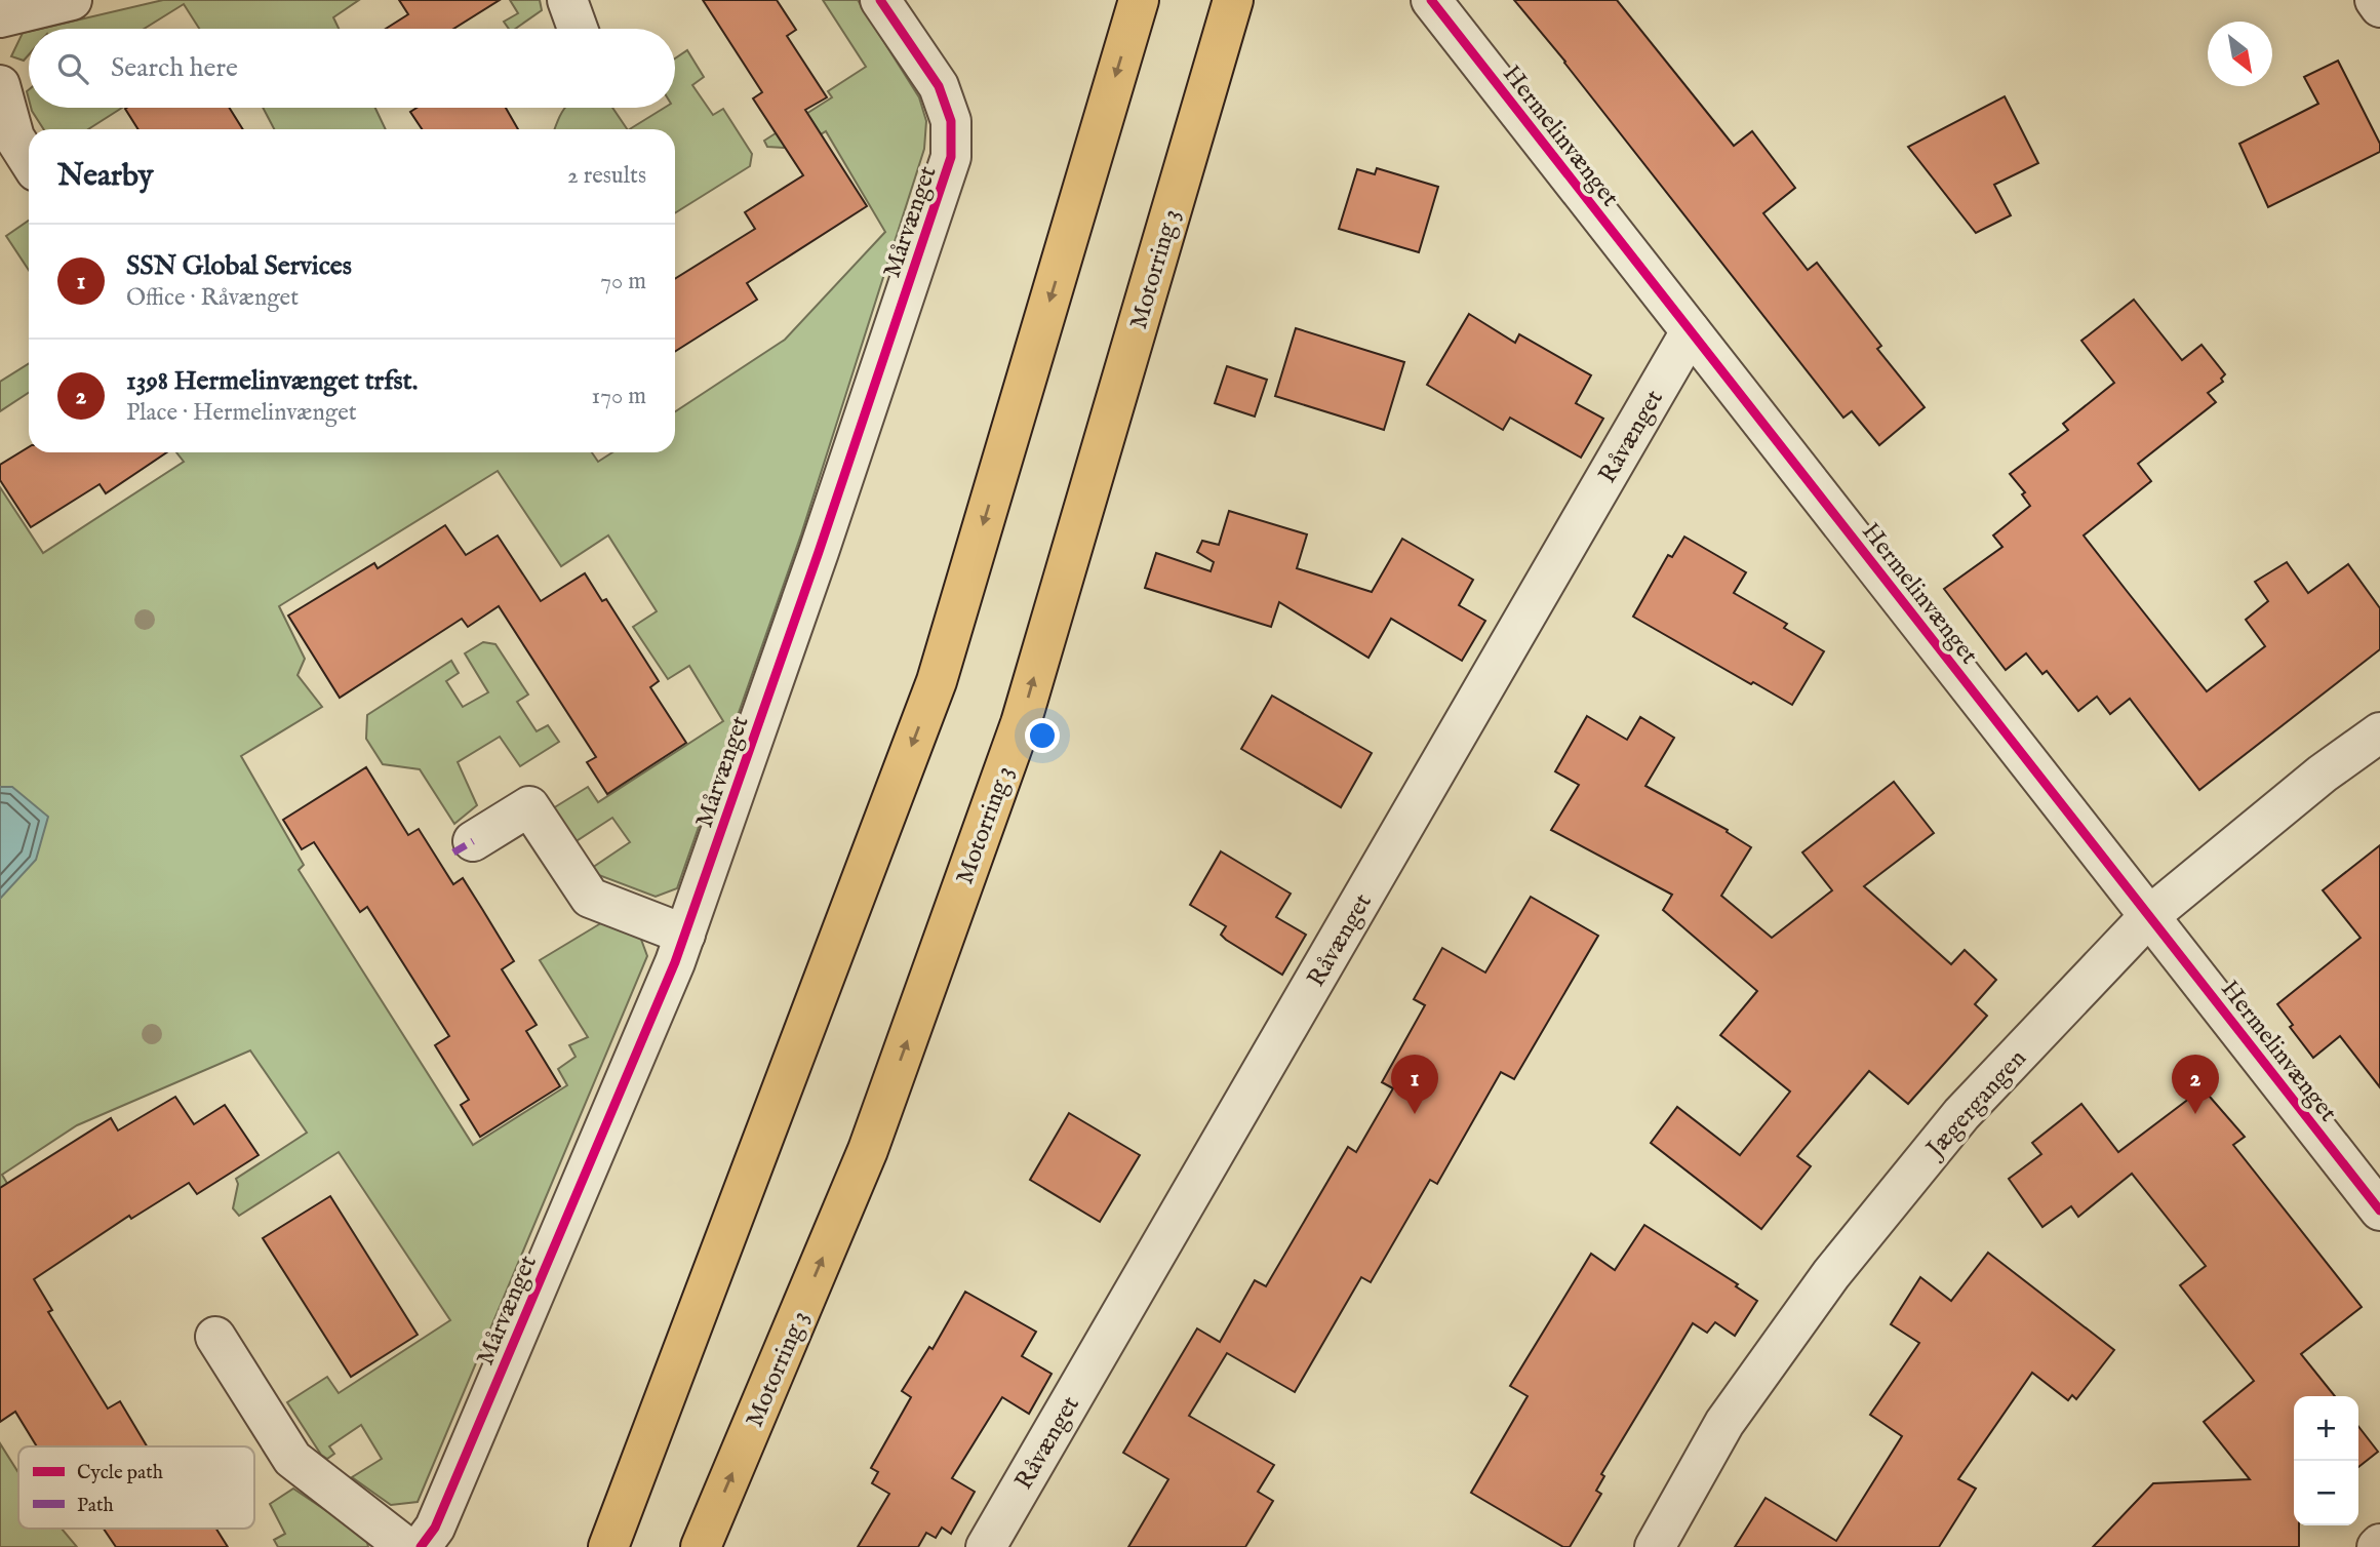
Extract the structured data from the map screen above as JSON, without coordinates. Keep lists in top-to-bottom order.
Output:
{
  "streets": {
    "highway": ["Motorring 3"],
    "street": [
      "Hermelinvænget",
      "Mårvænget",
      "Råvænget",
      "Jægergangen"
    ]
  },
  "crossings": [
    ["Hermelinvænget", "Råvænget"],
    ["Hermelinvænget", "Jægergangen"]
  ],
  "legend": ["Cycle path", "Path"],
  "north": "bottom right",
  "page": {
    "search": "Search here",
    "heading": ["Nearby", "2 results"],
    "list": [
      {
        "mark": "1",
        "name": "SSN Global Services",
        "note": "Office · Råvænget",
        "value": "70 m"
      },
      {
        "mark": "2",
        "name": "1398 Hermelinvænget trfst.",
        "note": "Place · Hermelinvænget",
        "value": "170 m"
      }
    ],
    "pins": ["1", "2"],
    "map_buttons": ["+", "−"]
  }
}
